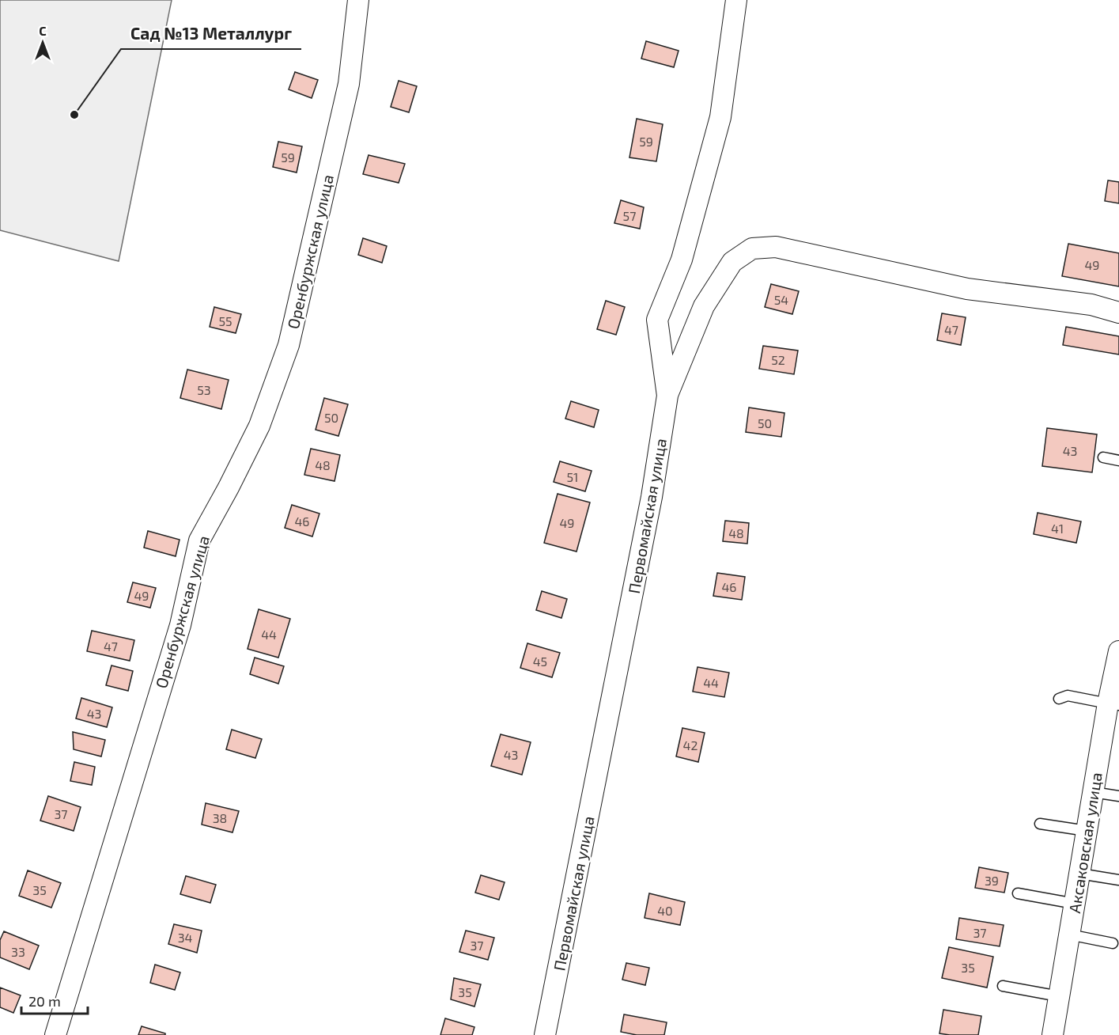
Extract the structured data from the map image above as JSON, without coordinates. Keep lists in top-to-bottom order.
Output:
{
  "streets": {
    "street": ["Оренбуржская улица", "Первомайская улица", "Аксаковская улица"]
  },
  "places": ["Сад №13 Металлург"],
  "house_numbers": [
    "59",
    "59",
    "57",
    "49",
    "54",
    "55",
    "47",
    "52",
    "53",
    "50",
    "50",
    "43",
    "48",
    "51",
    "46",
    "49",
    "41",
    "48",
    "46",
    "49",
    "44",
    "47",
    "45",
    "44",
    "43",
    "42",
    "43",
    "37",
    "38",
    "39",
    "35",
    "40",
    "37",
    "34",
    "37",
    "33",
    "35",
    "35"
  ],
  "scale_bar": "20 m",
  "north": "top"
}
